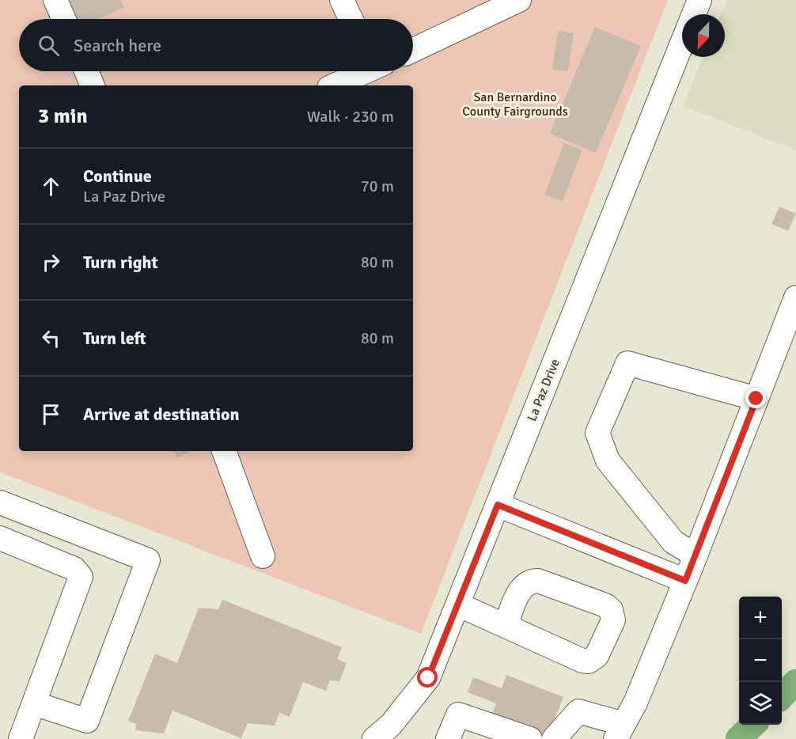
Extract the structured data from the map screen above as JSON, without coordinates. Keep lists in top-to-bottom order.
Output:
{
  "streets": {
    "street": ["La Paz Drive"]
  },
  "parks": ["San Bernardino County Fairgrounds"],
  "north": "bottom",
  "page": {
    "search": "Search here",
    "heading": ["3 min", "Walk · 230 m"],
    "list": [
      ["Continue", "La Paz Drive", "70 m"],
      ["Turn right", "80 m"],
      ["Turn left", "80 m"],
      "Arrive at destination"
    ],
    "map_buttons": ["+", "−"]
  }
}
